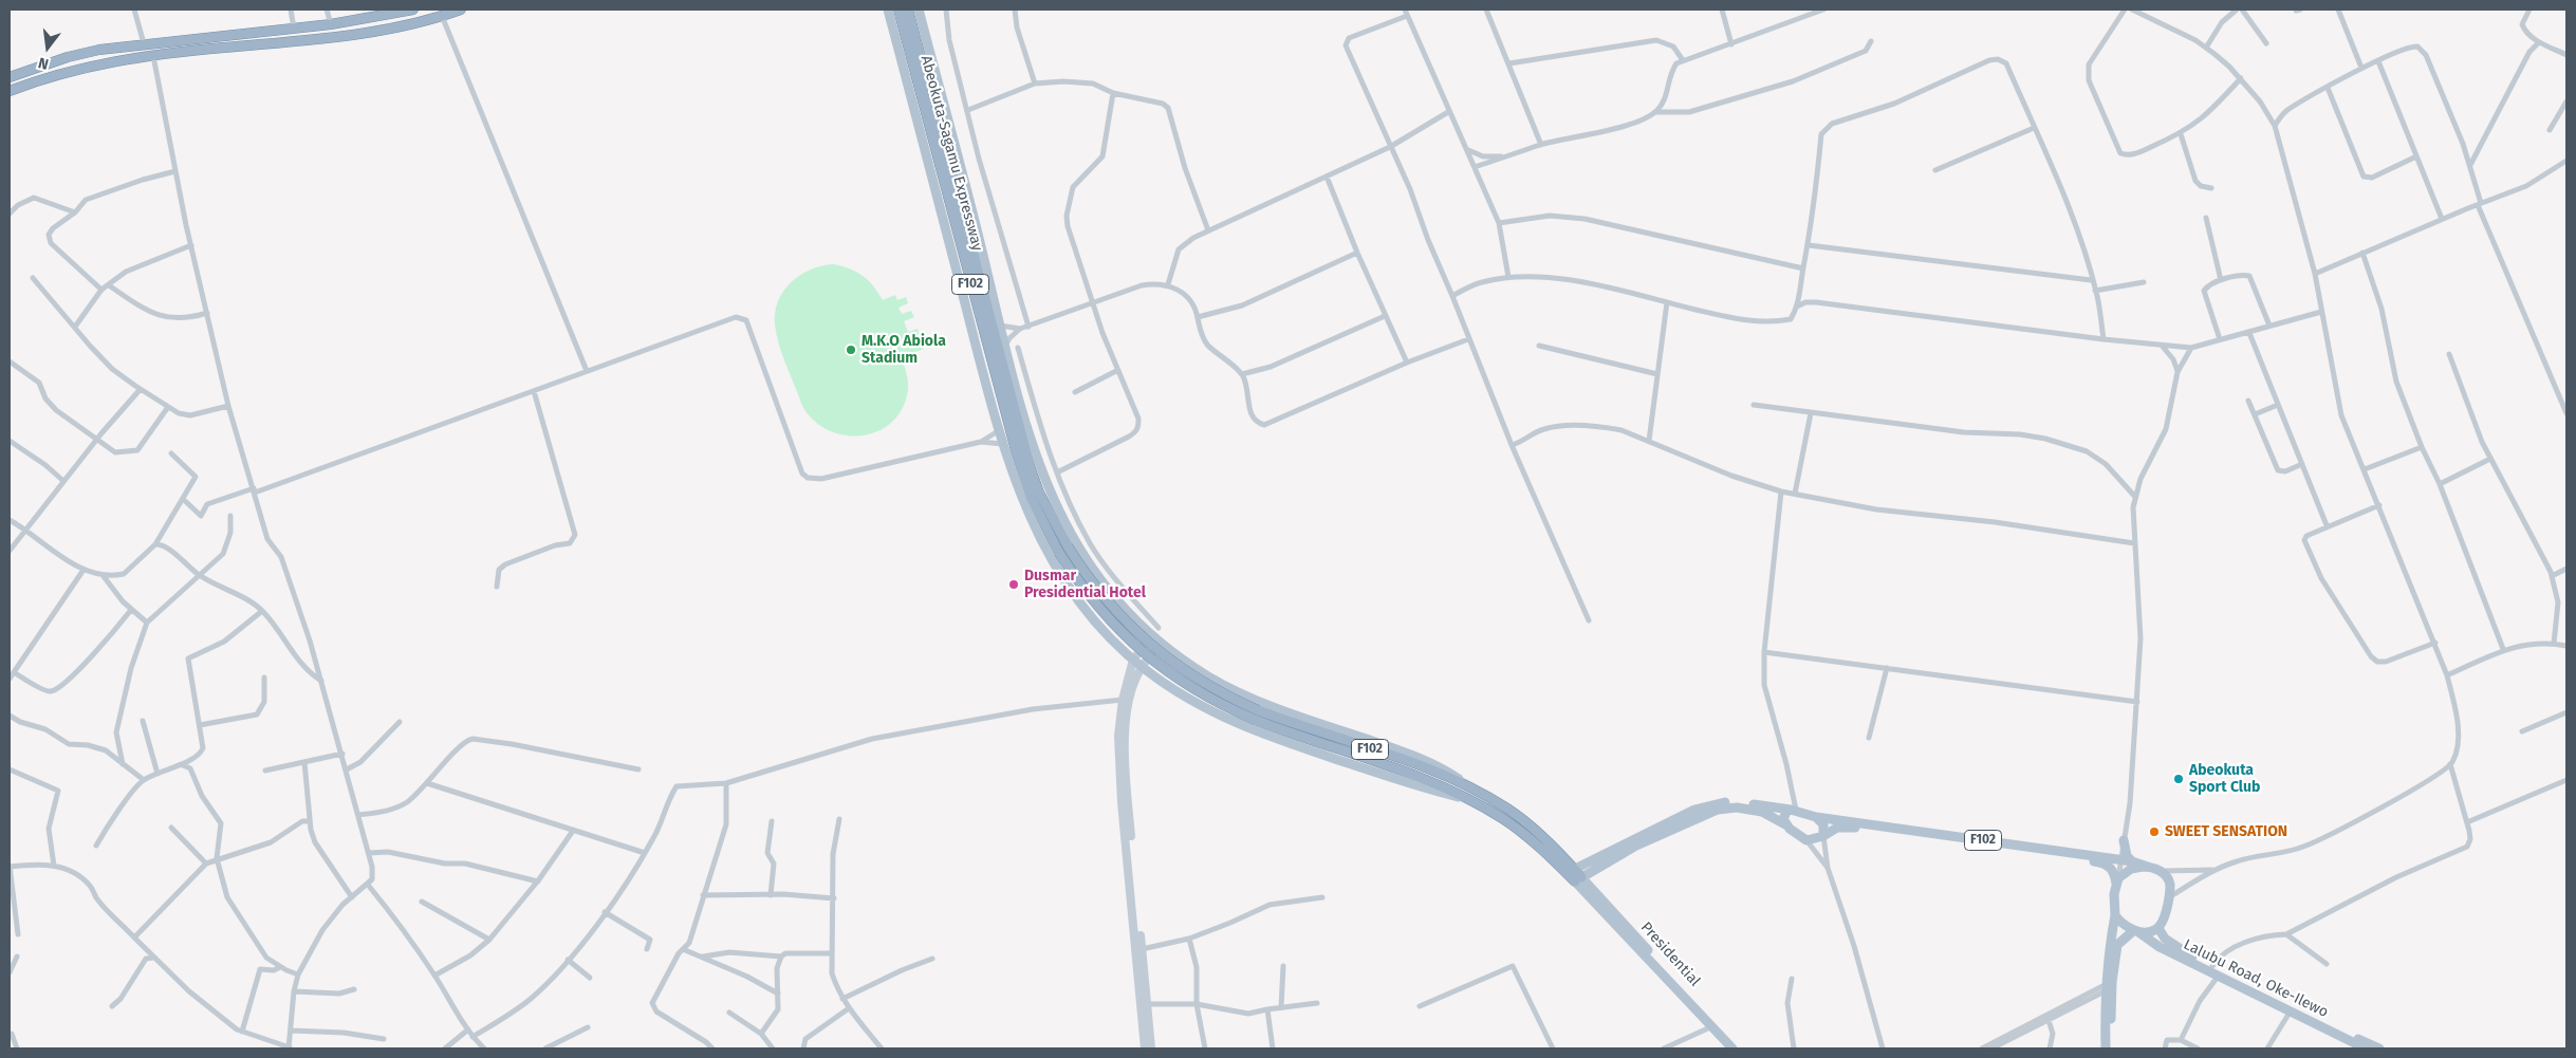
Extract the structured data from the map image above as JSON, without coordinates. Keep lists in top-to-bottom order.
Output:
{
  "streets": {
    "highway": ["Abeokuta-Sagamu Expressway", "F102"],
    "main road": ["Lalubu Road, Oke-Ilewo"]
  },
  "crossings": [
    ["Abeokuta-Sagamu Expressway", "F102"],
    ["F102", "Lalubu Road, Oke-Ilewo"]
  ],
  "places": [
    "M.K.O Abiola Stadium",
    "Dusmar Presidential Hotel",
    "Abeokuta Sport Club",
    "SWEET SENSATION"
  ],
  "north": "bottom"
}
